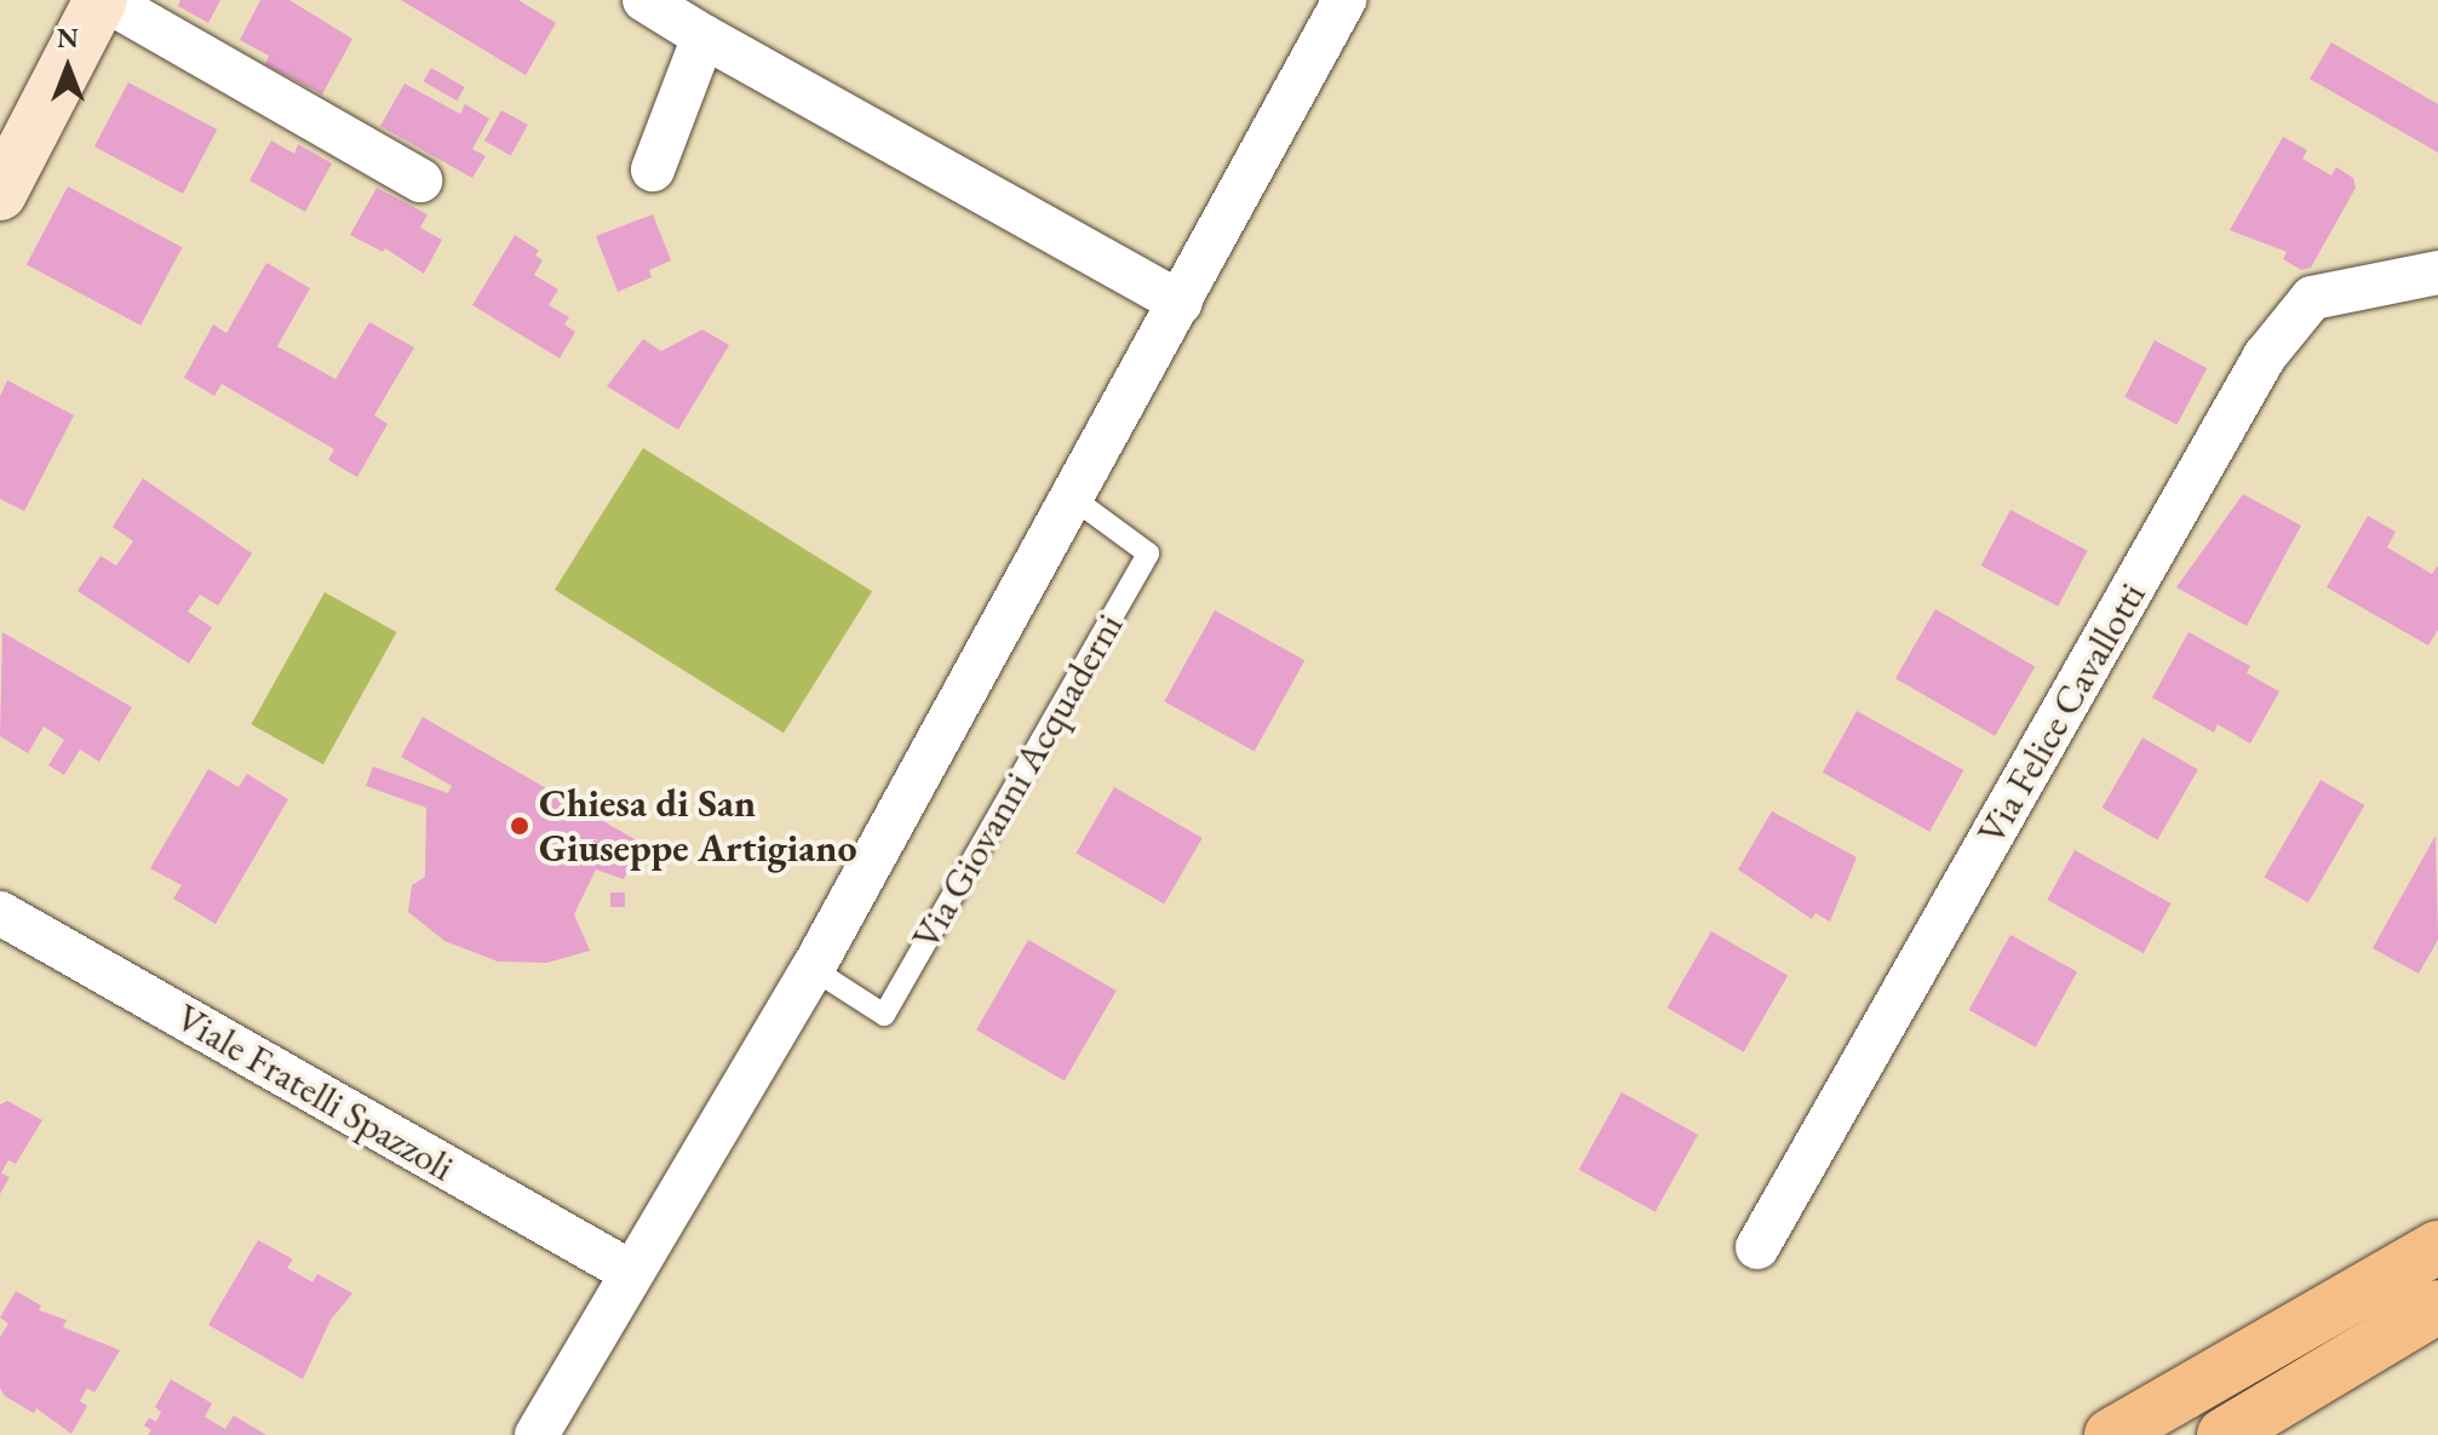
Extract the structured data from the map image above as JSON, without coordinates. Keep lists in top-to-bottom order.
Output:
{
  "streets": {
    "street": ["Via Felice Cavallotti", "Viale Fratelli Spazzoli"],
    "lane": ["Via Giovanni Acquaderni"]
  },
  "places": ["Chiesa di San Giuseppe Artigiano"],
  "north": "top"
}
